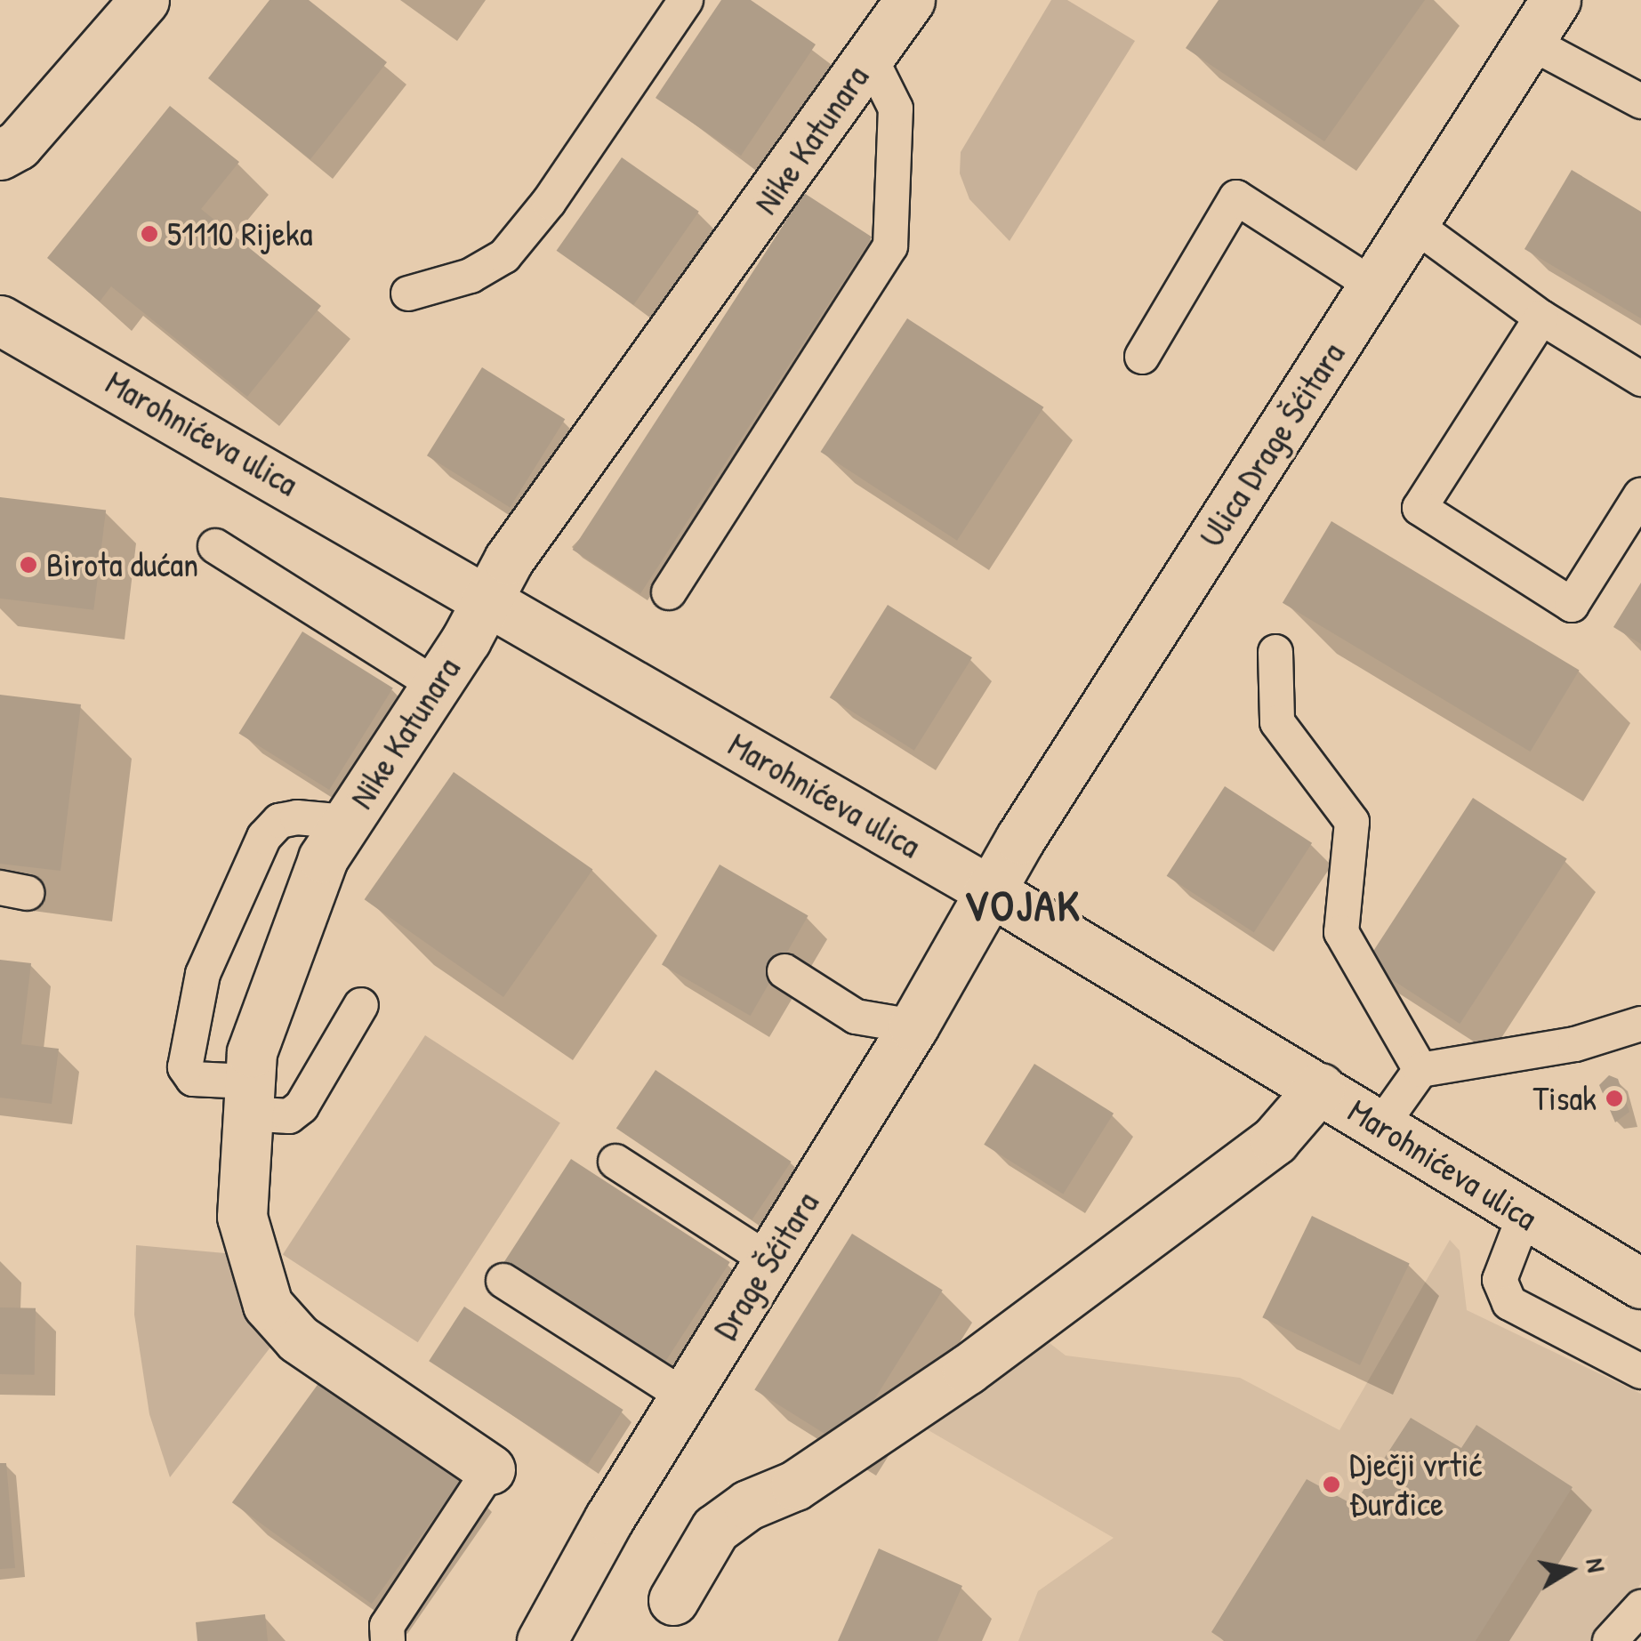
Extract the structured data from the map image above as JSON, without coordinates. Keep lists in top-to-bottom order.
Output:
{
  "streets": {
    "street": [
      "Nike Katunara",
      "Marohnićeva ulica",
      "Ulica Drage Šćitara",
      "Drage Šćitara"
    ]
  },
  "crossings": [
    ["Nike Katunara", "Marohnićeva ulica"],
    ["Marohnićeva ulica", "Ulica Drage Šćitara"],
    ["Marohnićeva ulica", "Drage Šćitara"],
    ["Ulica Drage Šćitara", "Drage Šćitara"]
  ],
  "districts": ["VOJAK"],
  "places": [
    "51110 Rijeka",
    "Birota dućan",
    "Tisak",
    "Dječji vrtić Đurđice"
  ],
  "north": "right"
}
